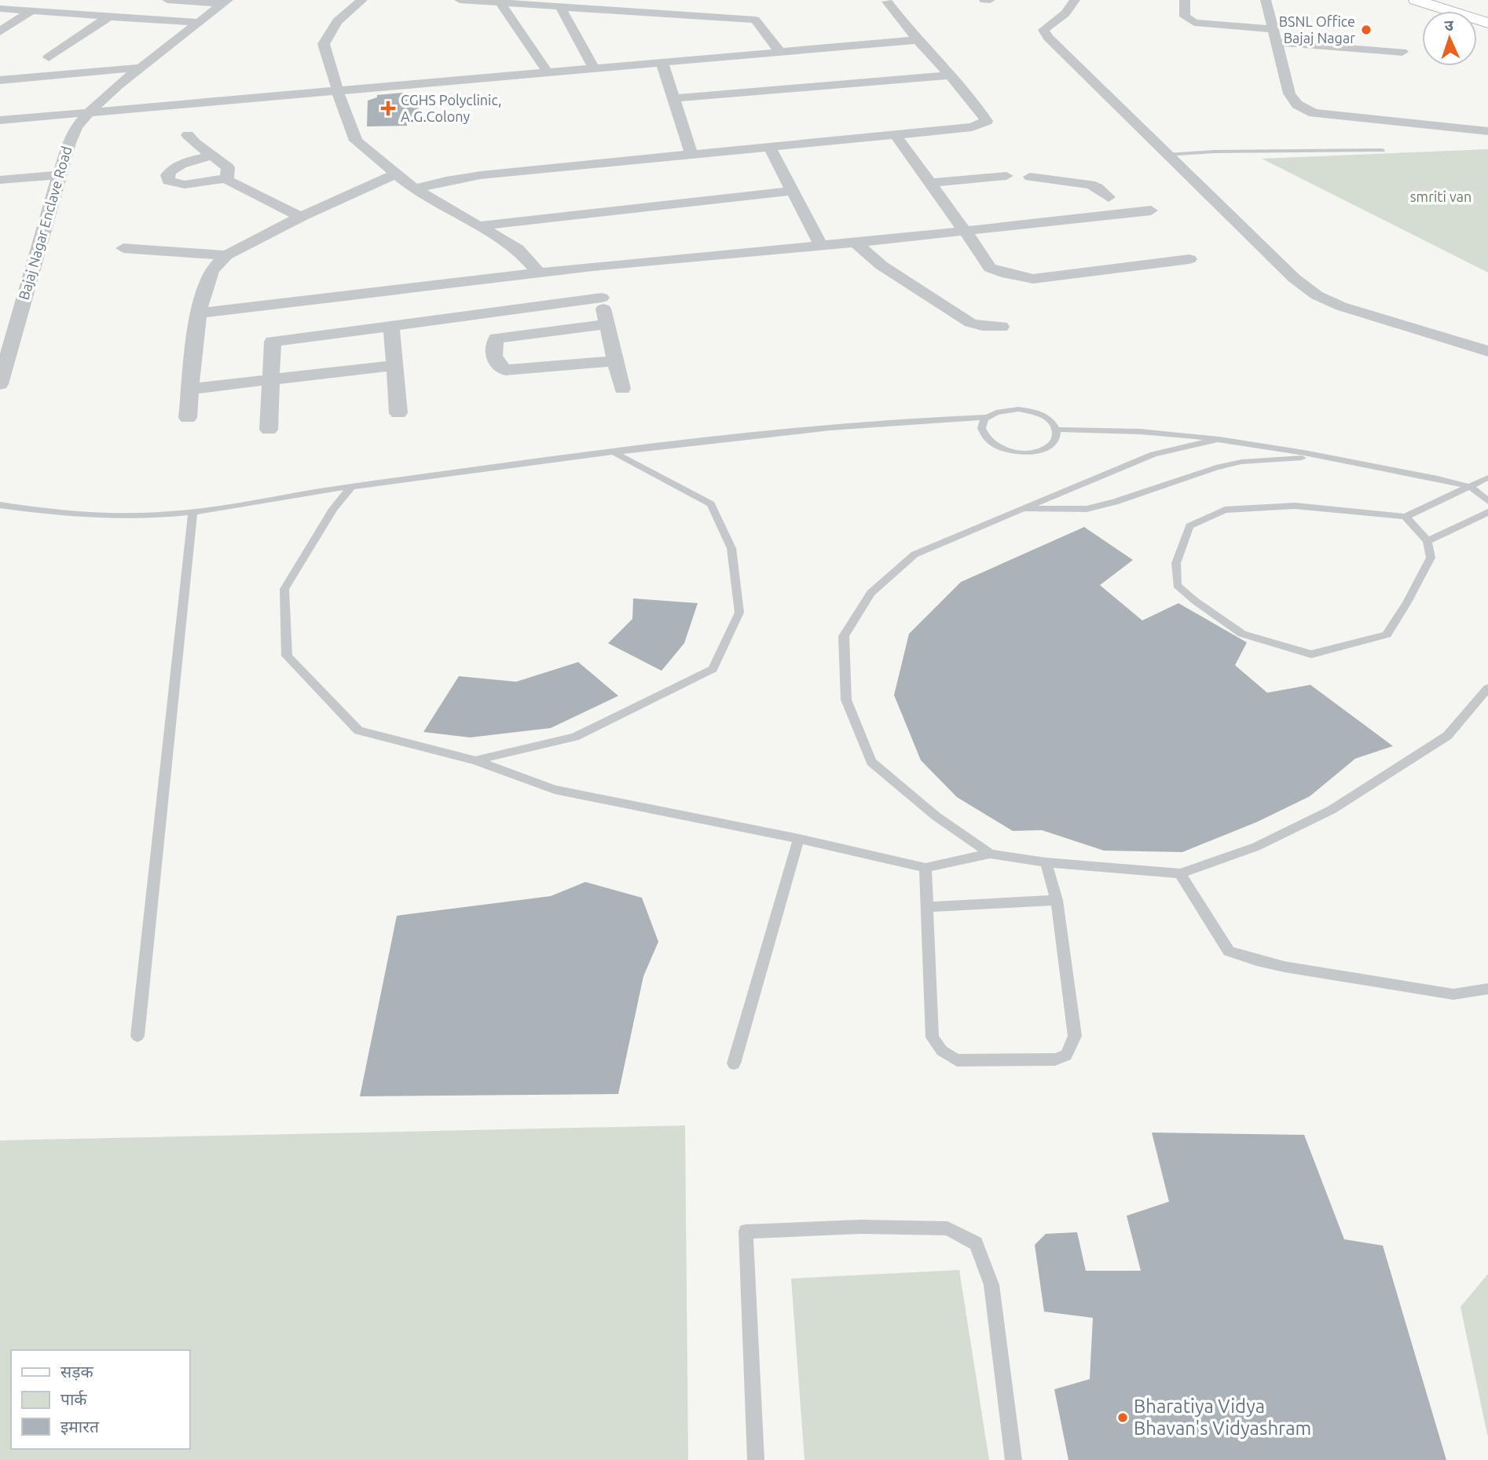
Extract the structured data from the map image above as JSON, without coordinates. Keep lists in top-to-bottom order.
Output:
{
  "streets": {
    "street": ["Bajaj Nagar Enclave Road"]
  },
  "parks": ["smriti van"],
  "places": {
    "other": ["BSNL Office Bajaj Nagar", "Bharatiya Vidya Bhavan's Vidyashram"],
    "health": ["CGHS Polyclinic, A.G.Colony"]
  },
  "legend": ["सड़क", "पार्क", "इमारत"],
  "north": "top"
}
